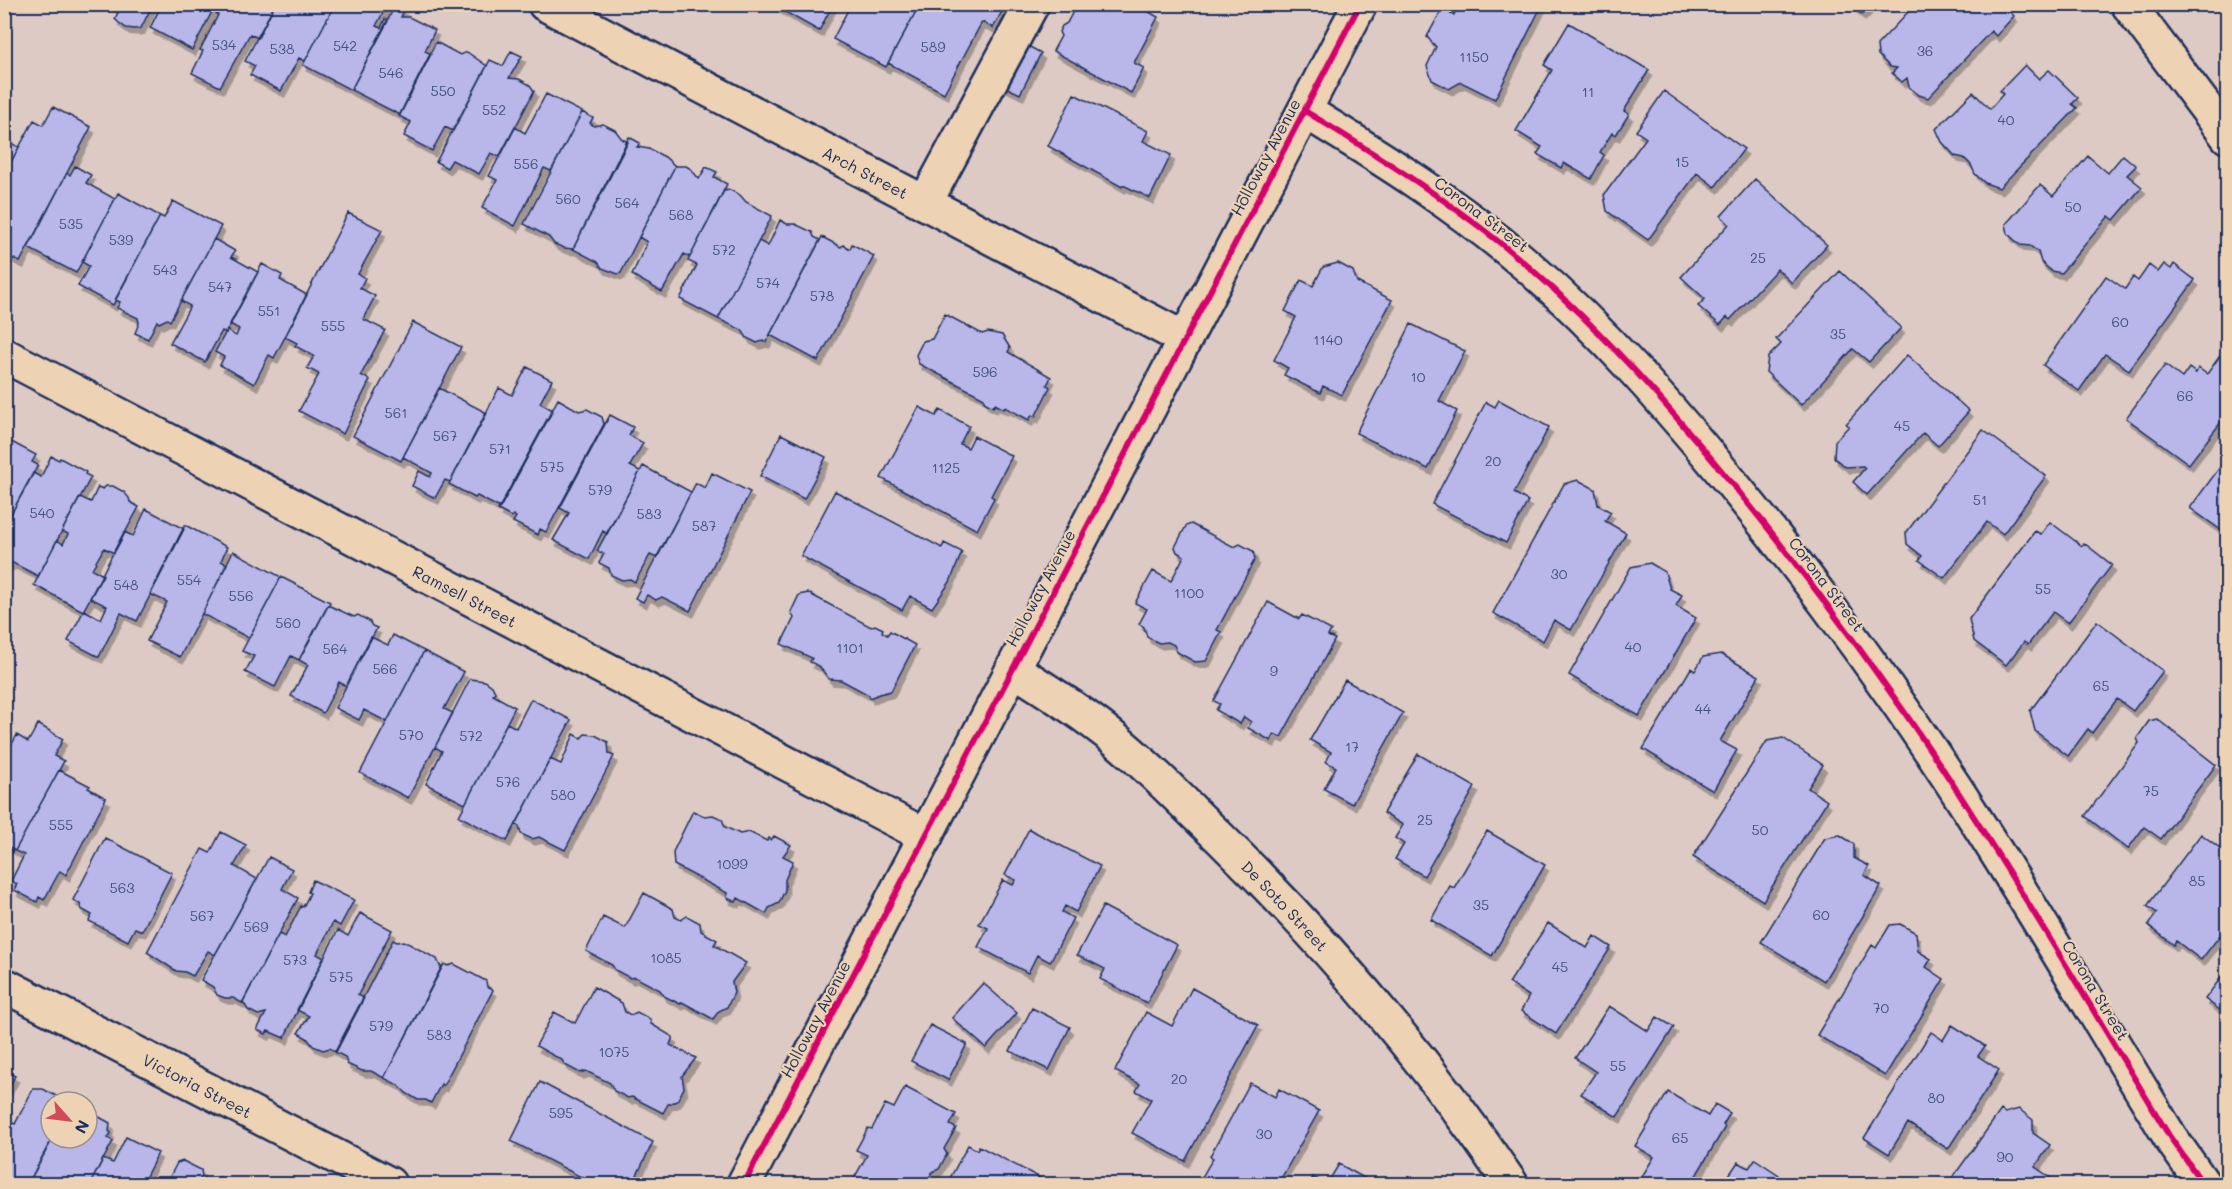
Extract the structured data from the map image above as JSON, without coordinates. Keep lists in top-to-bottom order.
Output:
{
  "streets": {
    "street": [
      "Holloway Avenue",
      "Arch Street",
      "Corona Street",
      "Ramsell Street",
      "De Soto Street",
      "Victoria Street"
    ]
  },
  "crossings": [
    ["Holloway Avenue", "Arch Street"],
    ["Holloway Avenue", "Corona Street"],
    ["Holloway Avenue", "Ramsell Street"],
    ["Holloway Avenue", "De Soto Street"]
  ],
  "house_numbers": [
    "534",
    "542",
    "589",
    "538",
    "36",
    "1150",
    "546",
    "550",
    "11",
    "552",
    "40",
    "15",
    "556",
    "560",
    "564",
    "50",
    "568",
    "535",
    "539",
    "572",
    "25",
    "543",
    "574",
    "547",
    "578",
    "551",
    "60",
    "555",
    "35",
    "1140",
    "596",
    "10",
    "66",
    "561",
    "45",
    "567",
    "571",
    "20",
    "575",
    "1125",
    "579",
    "51",
    "540",
    "583",
    "587",
    "30",
    "554",
    "548",
    "55",
    "1100",
    "556",
    "560",
    "40",
    "1101",
    "564",
    "566",
    "9",
    "65",
    "44",
    "570",
    "572",
    "17",
    "576",
    "75",
    "580",
    "25",
    "555",
    "50",
    "1099",
    "85",
    "563",
    "35",
    "60",
    "567",
    "569",
    "1085",
    "573",
    "45",
    "575",
    "70",
    "579",
    "583",
    "1075",
    "55",
    "20",
    "80",
    "595",
    "30",
    "65",
    "90"
  ],
  "north": "bottom right"
}
